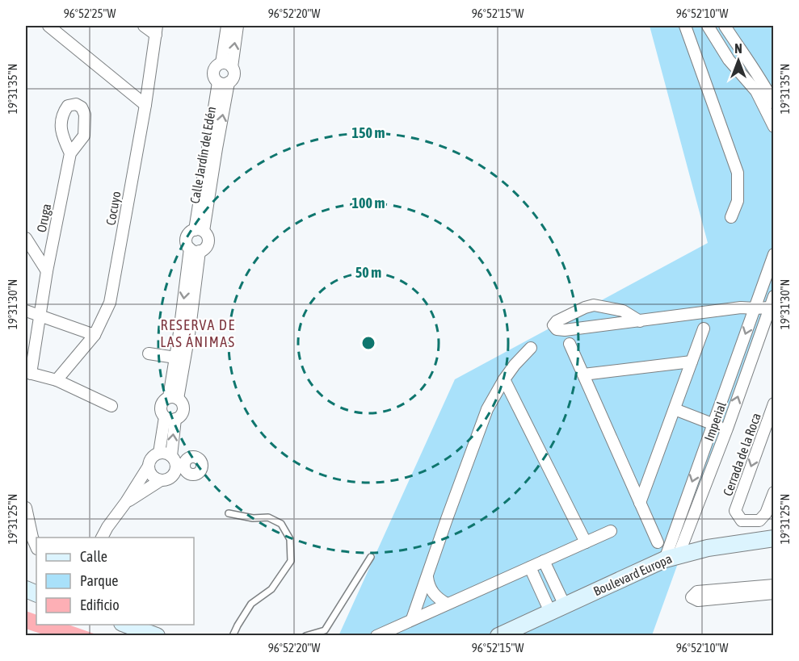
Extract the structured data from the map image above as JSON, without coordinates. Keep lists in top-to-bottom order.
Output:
{
  "streets": {
    "main road": ["Boulevard Europa"],
    "street": [
      "Calle Jardín del Edén",
      "Cocuyo",
      "Oruga",
      "Imperial",
      "Cerrada de la Roca"
    ]
  },
  "crossings": [
    ["Imperial", "Boulevard Europa"]
  ],
  "districts": ["RESERVA DE LAS ÁNIMAS"],
  "legend": ["Calle", "Parque", "Edificio"],
  "north": "top",
  "coordinates": [
    "96°52'25\"W",
    "96°52'20\"W",
    "96°52'15\"W",
    "96°52'10\"W",
    "19°31'35\"N",
    "19°31'30\"N",
    "19°31'25\"N"
  ],
  "rings": ["150 m", "100 m", "50 m"]
}
